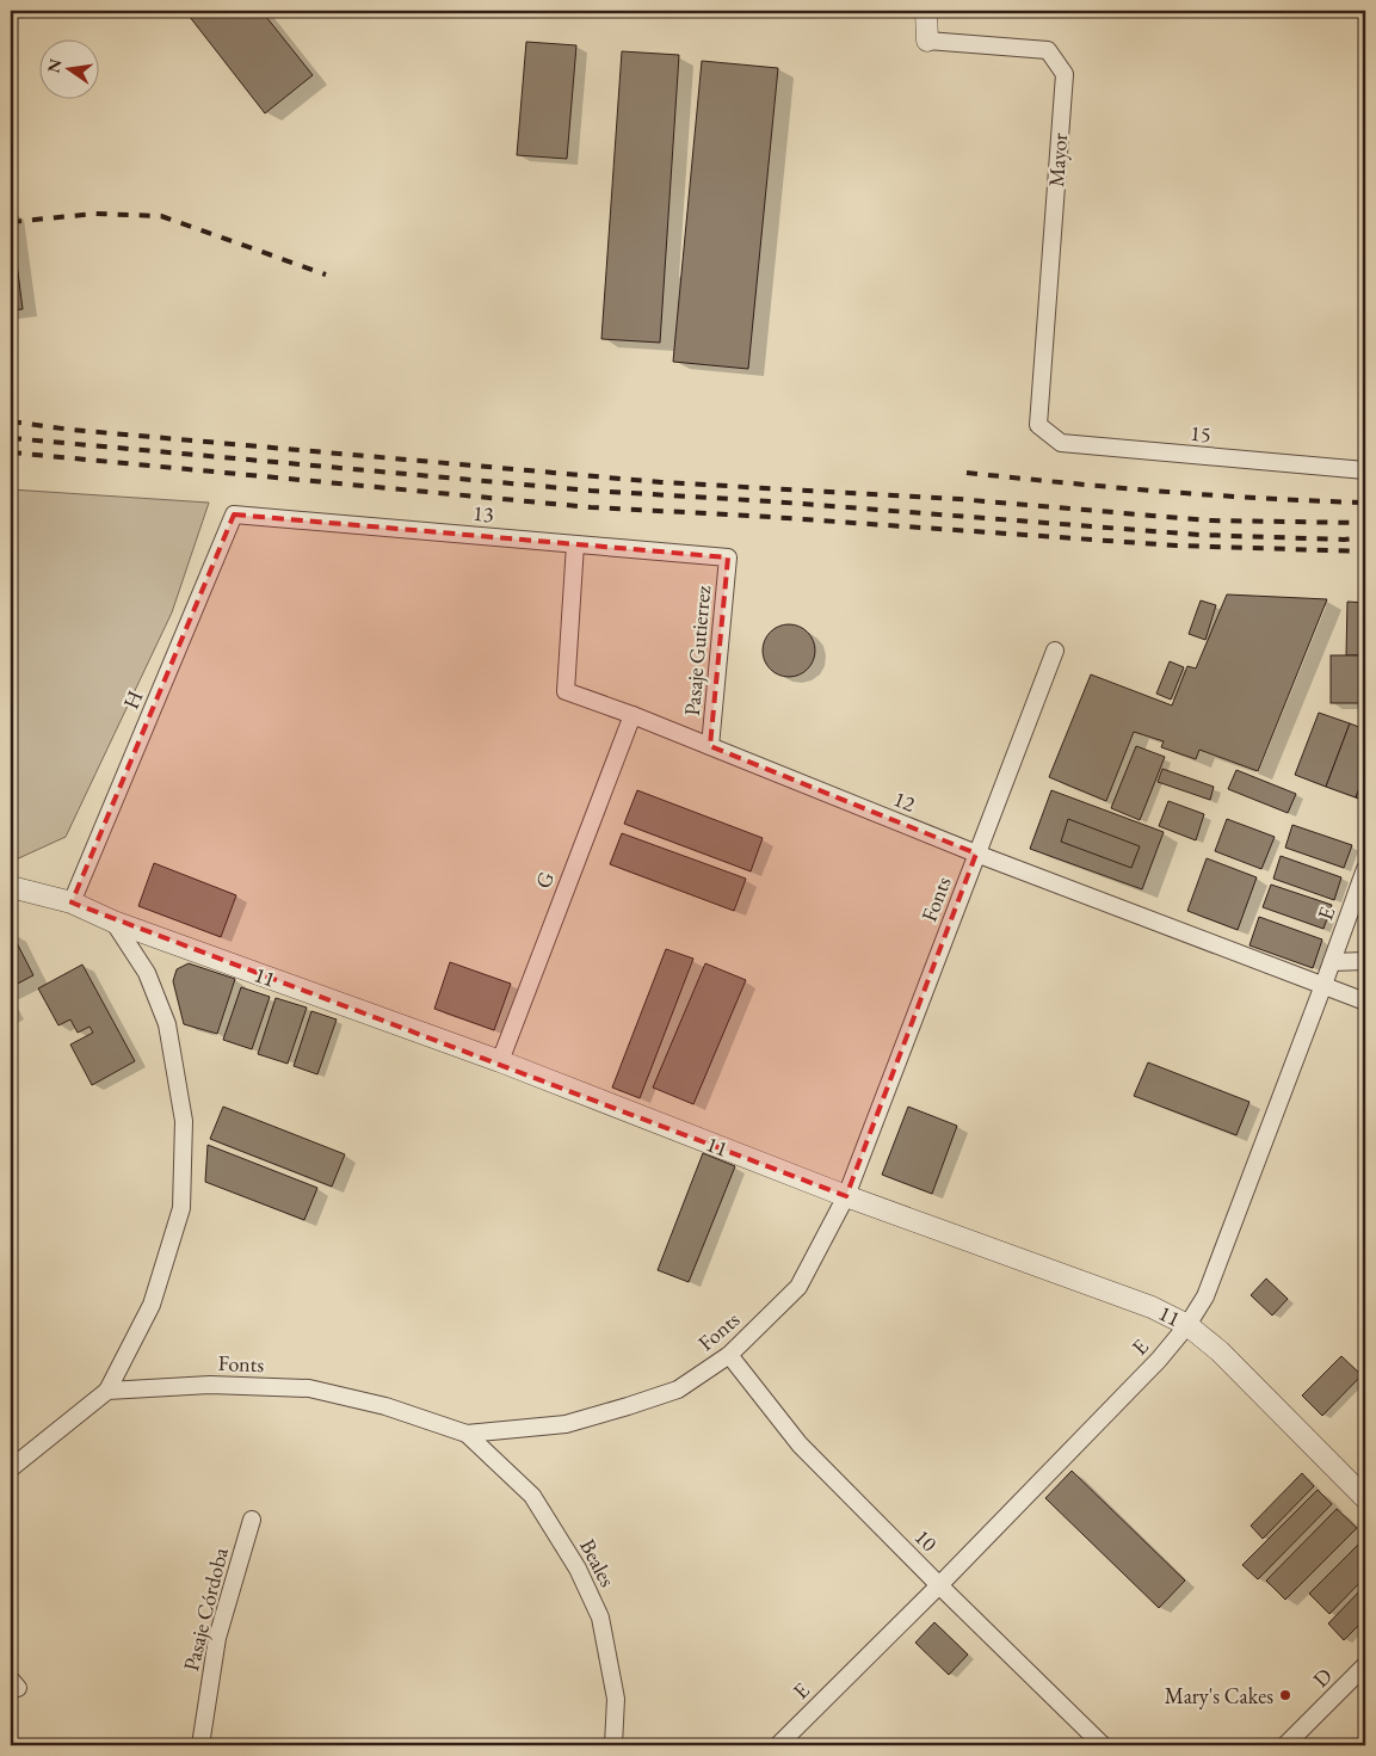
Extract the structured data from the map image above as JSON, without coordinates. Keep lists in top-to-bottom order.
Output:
{
  "streets": {
    "street": [
      "Mayor",
      "15",
      "13",
      "Pasaje Gutierrez",
      "H",
      "12",
      "G",
      "Fonts",
      "E",
      "11",
      "10",
      "Beales",
      "Pasaje Córdoba",
      "D"
    ]
  },
  "crossings": [
    ["Mayor", "15"],
    ["13", "Pasaje Gutierrez"],
    ["13", "H"],
    ["13", "12"],
    ["Pasaje Gutierrez", "12"],
    ["H", "11"],
    ["12", "G"],
    ["12", "Fonts"],
    ["12", "E"],
    ["G", "11"],
    ["Fonts", "11"],
    ["Fonts", "10"],
    ["Fonts", "Beales"],
    ["E", "11"],
    ["E", "10"]
  ],
  "places": ["Mary's Cakes"],
  "north": "left"
}
